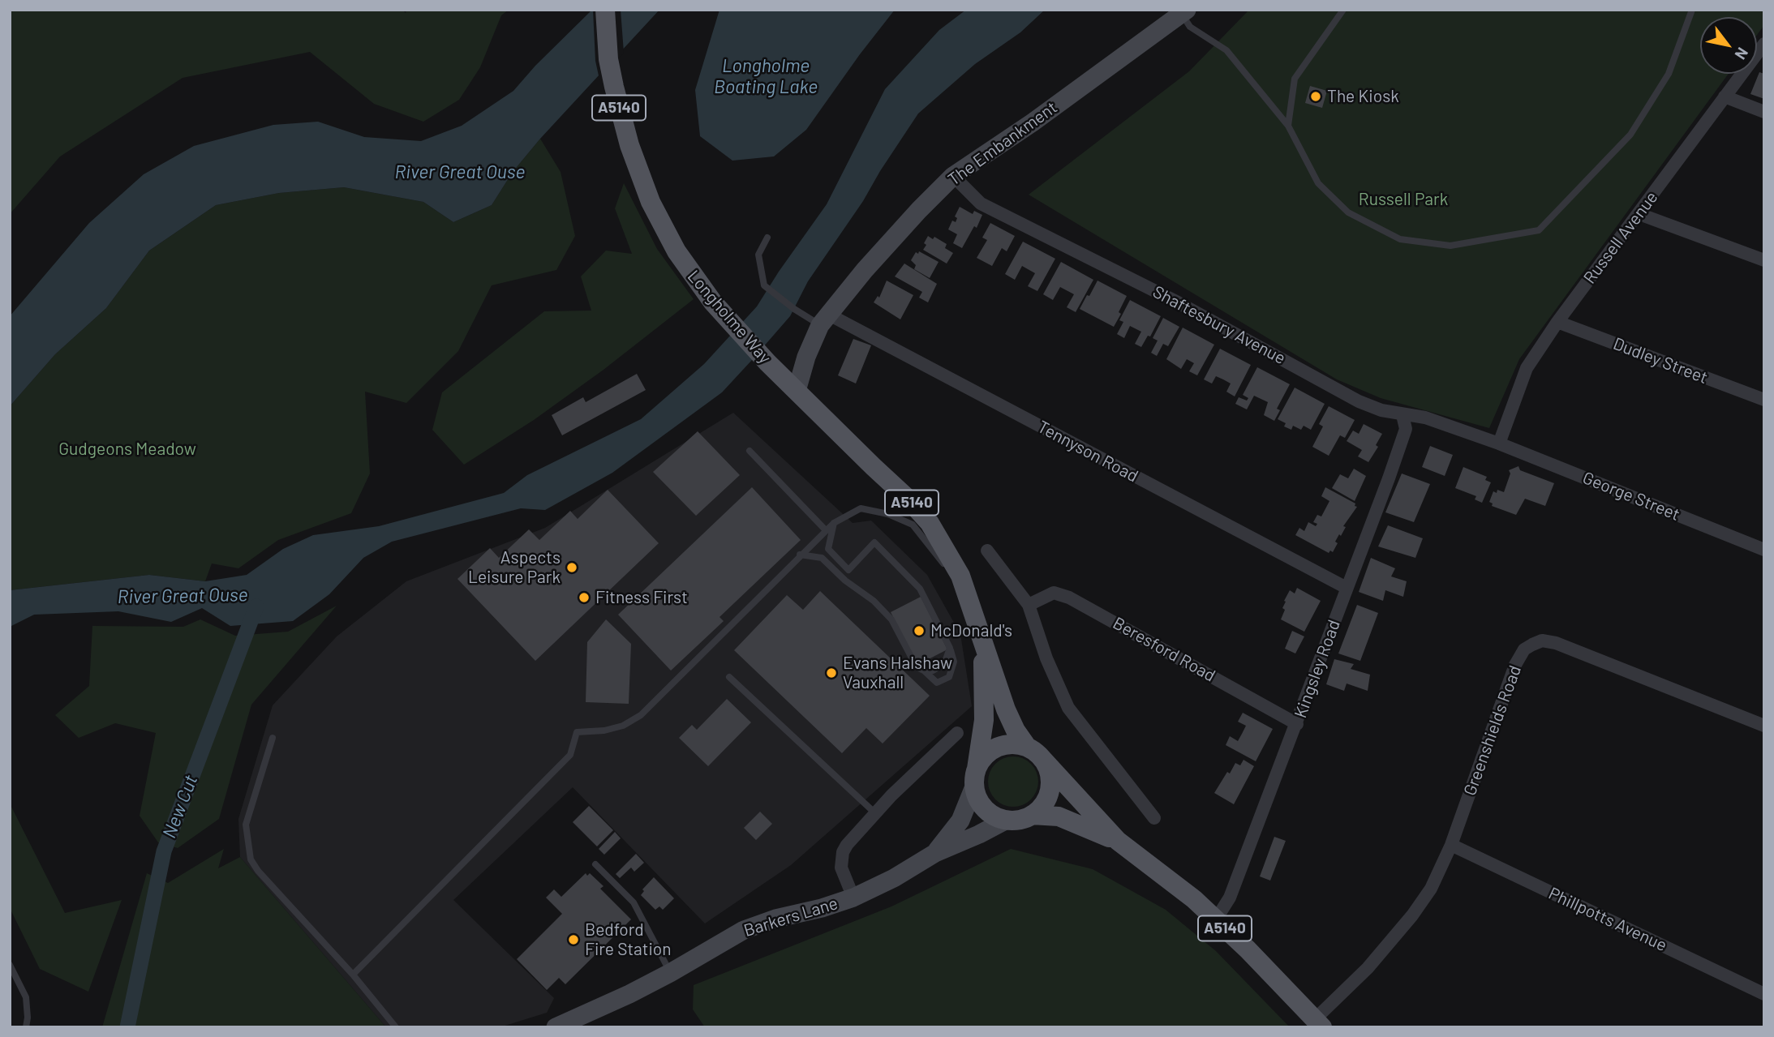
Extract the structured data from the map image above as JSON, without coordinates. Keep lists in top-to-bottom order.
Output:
{
  "streets": {
    "main road": ["A5140", "Longholme Way"],
    "street": [
      "The Embankment",
      "Russell Avenue",
      "Shaftesbury Avenue",
      "Dudley Street",
      "Tennyson Road",
      "George Street",
      "Beresford Road",
      "Kingsley Road",
      "Greenshields Road",
      "Barkers Lane",
      "Phillpotts Avenue"
    ]
  },
  "crossings": [
    ["A5140", "The Embankment"],
    ["A5140", "Longholme Way"],
    ["A5140", "Kingsley Road"],
    ["A5140", "Greenshields Road"],
    ["A5140", "Barkers Lane"],
    ["The Embankment", "Longholme Way"],
    ["The Embankment", "Shaftesbury Avenue"],
    ["The Embankment", "Tennyson Road"],
    ["Russell Avenue", "Shaftesbury Avenue"],
    ["Russell Avenue", "Dudley Street"],
    ["Russell Avenue", "George Street"],
    ["Shaftesbury Avenue", "George Street"],
    ["Shaftesbury Avenue", "Kingsley Road"],
    ["Tennyson Road", "Kingsley Road"],
    ["Beresford Road", "Kingsley Road"],
    ["Greenshields Road", "Phillpotts Avenue"]
  ],
  "water": ["Longholme Boating Lake", "River Great Ouse", "New Cut"],
  "parks": ["Russell Park", "Gudgeons Meadow"],
  "places": [
    "The Kiosk",
    "Aspects Leisure Park",
    "Fitness First",
    "McDonald's",
    "Evans Halshaw Vauxhall",
    "Bedford Fire Station"
  ],
  "north": "bottom right"
}
